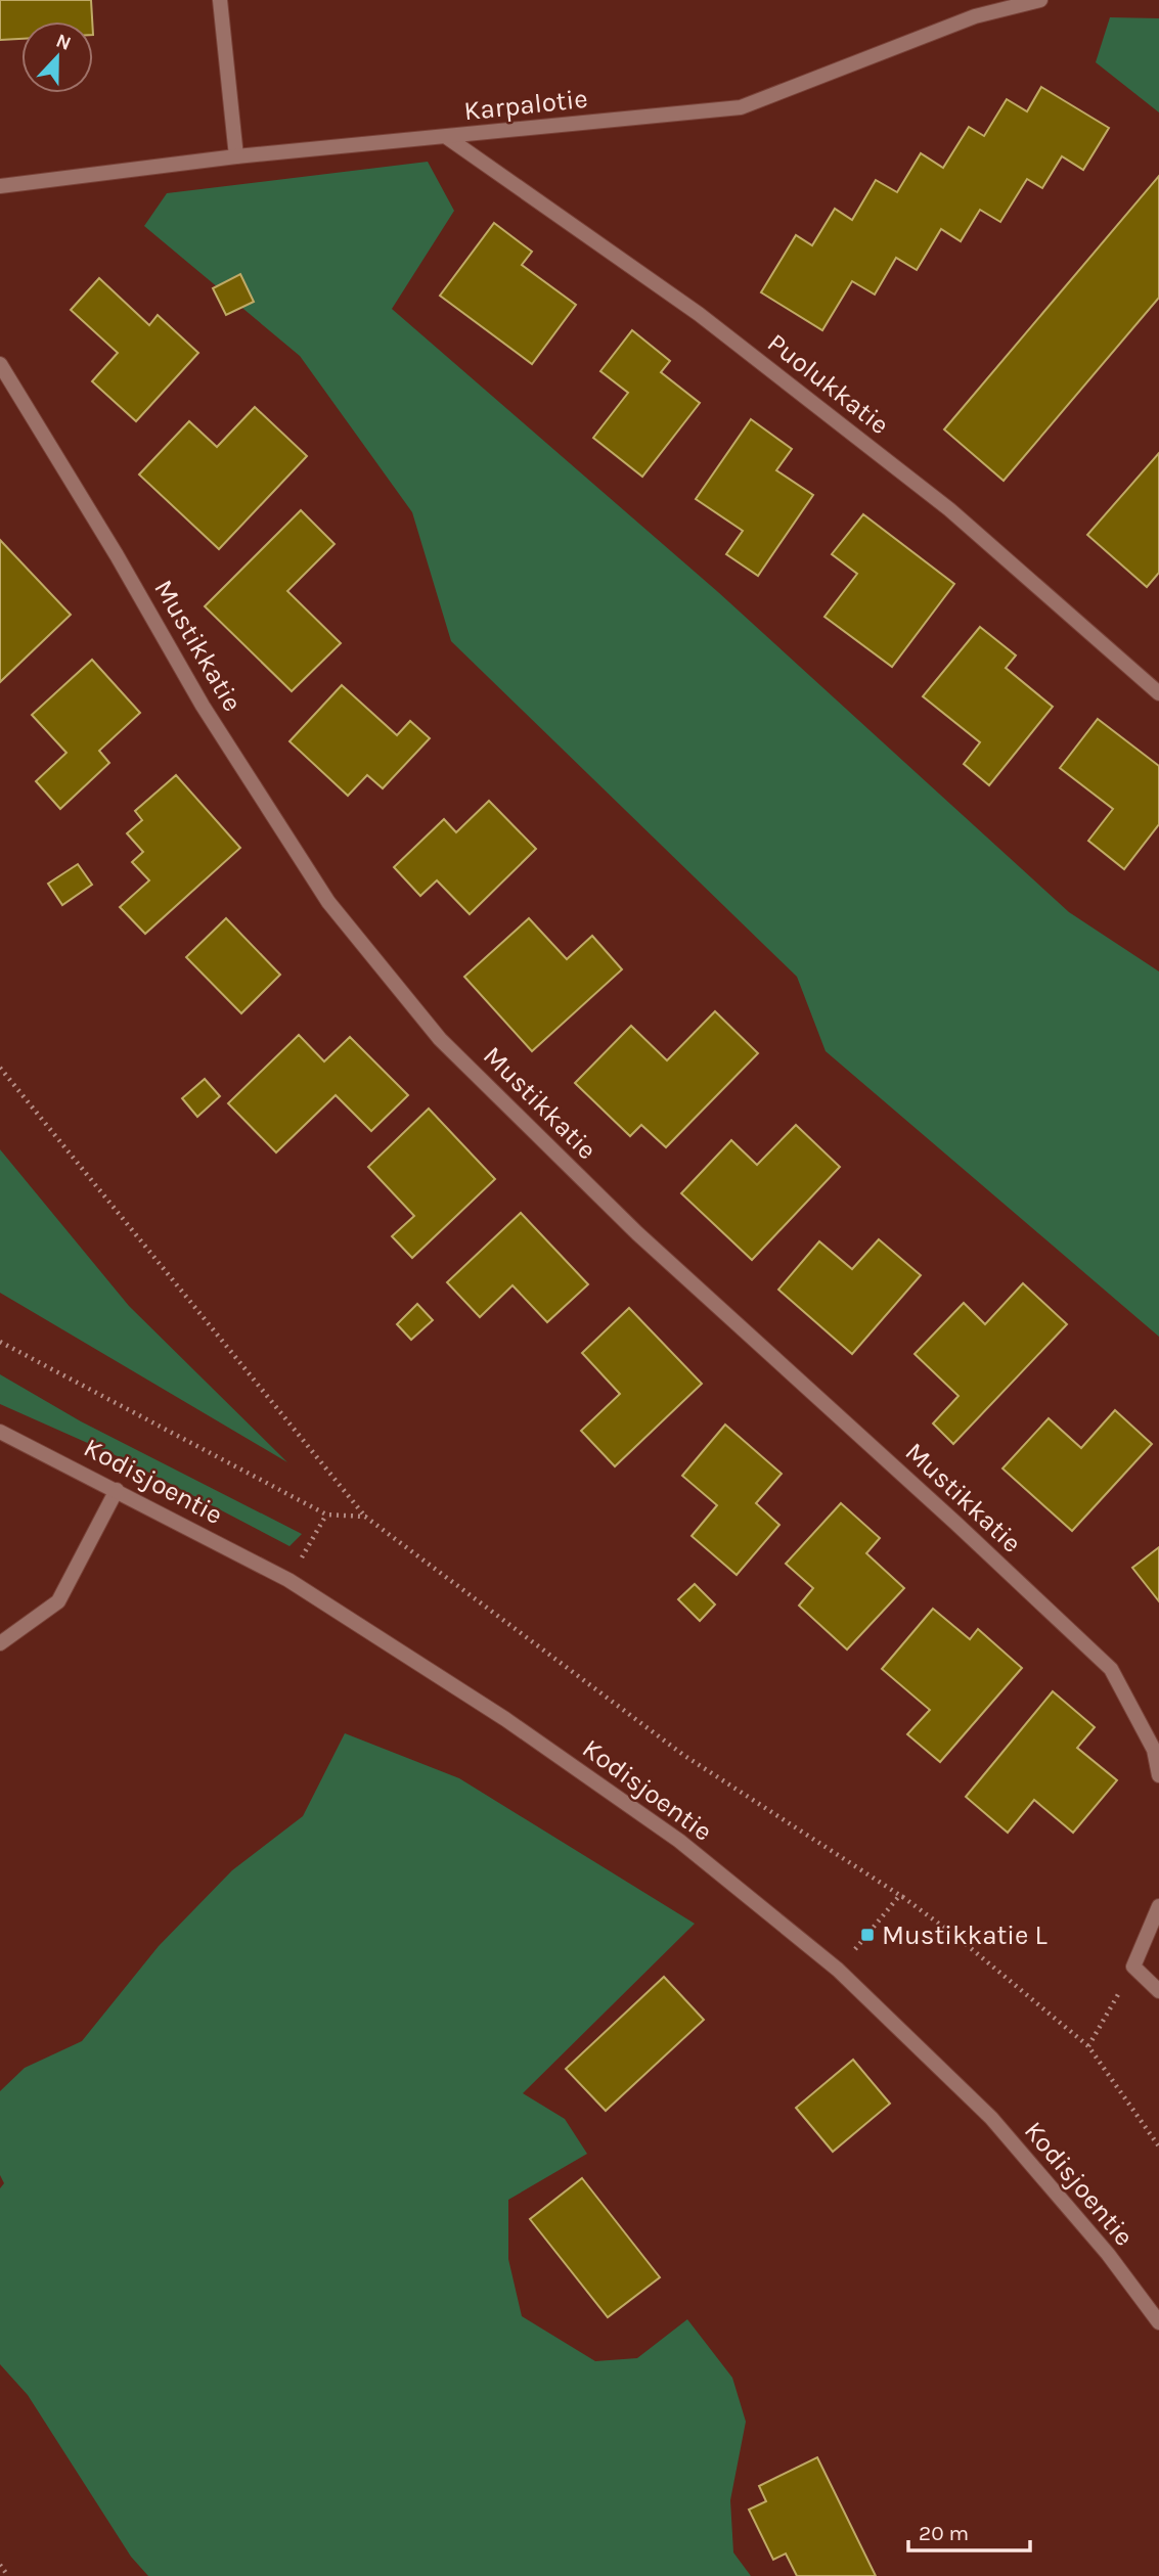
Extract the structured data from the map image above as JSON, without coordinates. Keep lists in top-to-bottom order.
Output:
{
  "streets": {
    "street": [
      "Karpalotie",
      "Puolukkatie",
      "Mustikkatie",
      "Kodisjoentie"
    ]
  },
  "crossings": [
    ["Karpalotie", "Puolukkatie"]
  ],
  "places": {
    "transit": ["Mustikkatie L"]
  },
  "scale_bar": "20 m",
  "north": "top"
}
